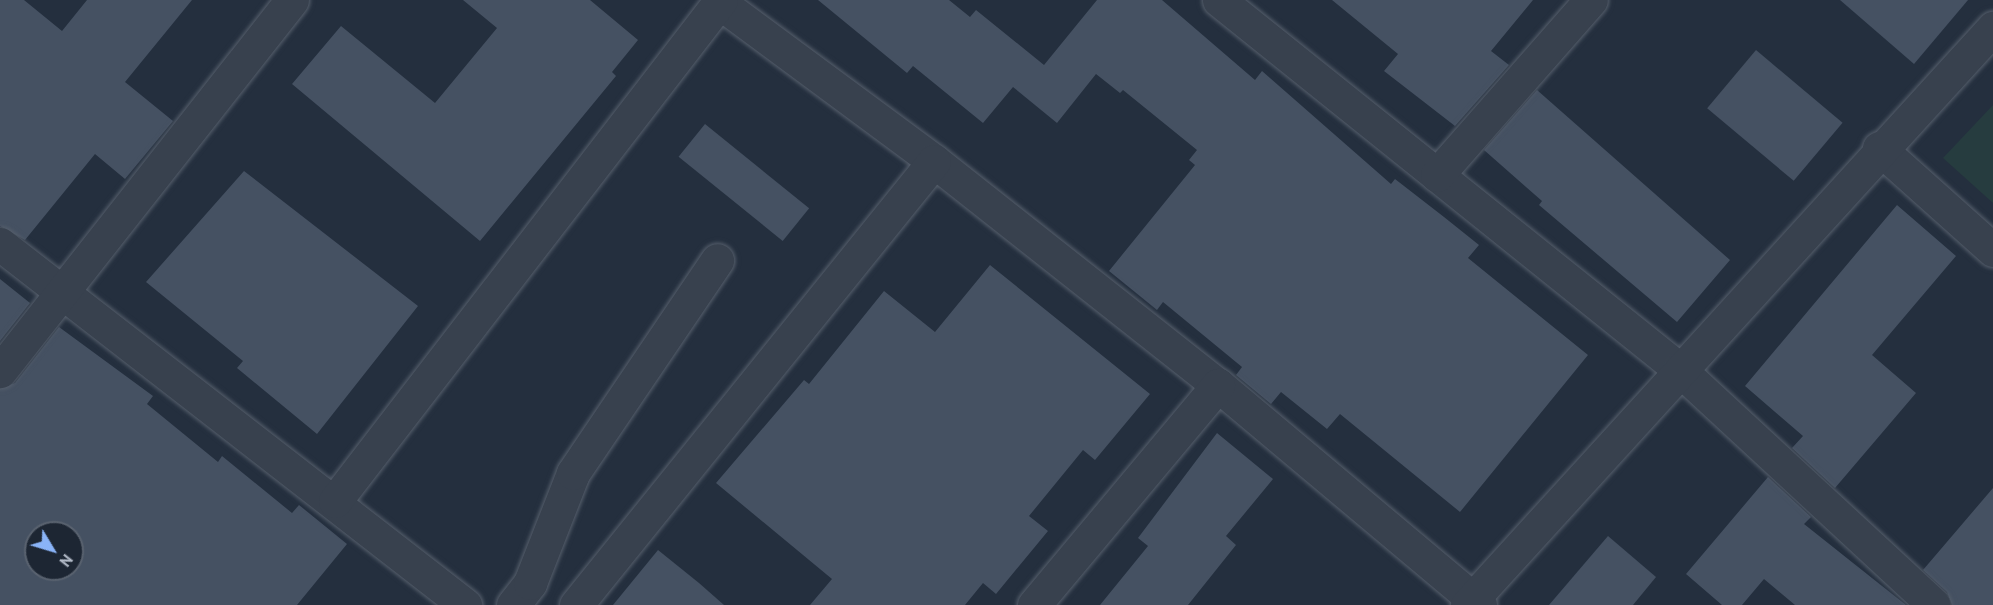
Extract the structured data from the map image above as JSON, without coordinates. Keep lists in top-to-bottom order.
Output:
{
  "north": "bottom right"
}
